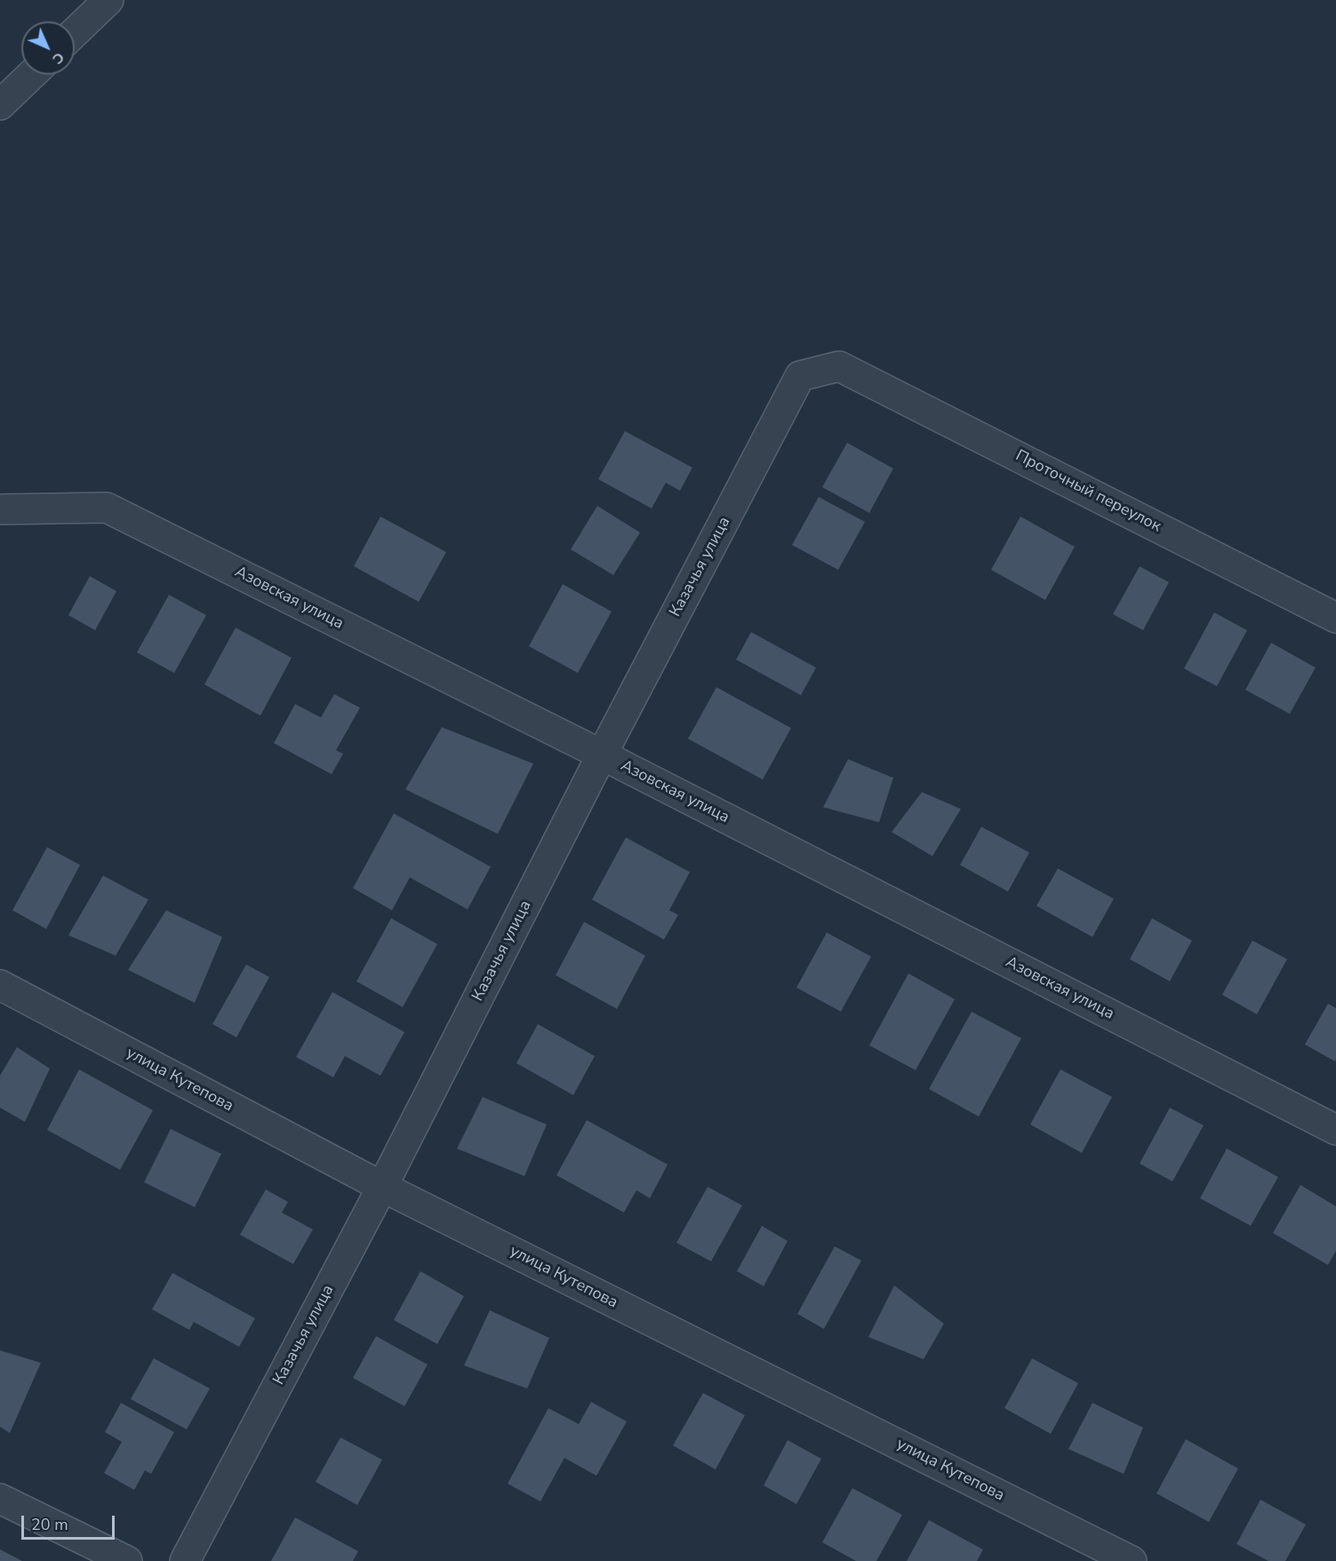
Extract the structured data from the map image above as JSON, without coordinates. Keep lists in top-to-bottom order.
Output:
{
  "streets": {
    "street": [
      "Проточный переулок",
      "Казачья улица",
      "Азовская улица",
      "улица Кутепова"
    ]
  },
  "crossings": [
    ["Проточный переулок", "Казачья улица"],
    ["Казачья улица", "Азовская улица"],
    ["Казачья улица", "улица Кутепова"]
  ],
  "scale_bar": "20 m",
  "north": "bottom right"
}
